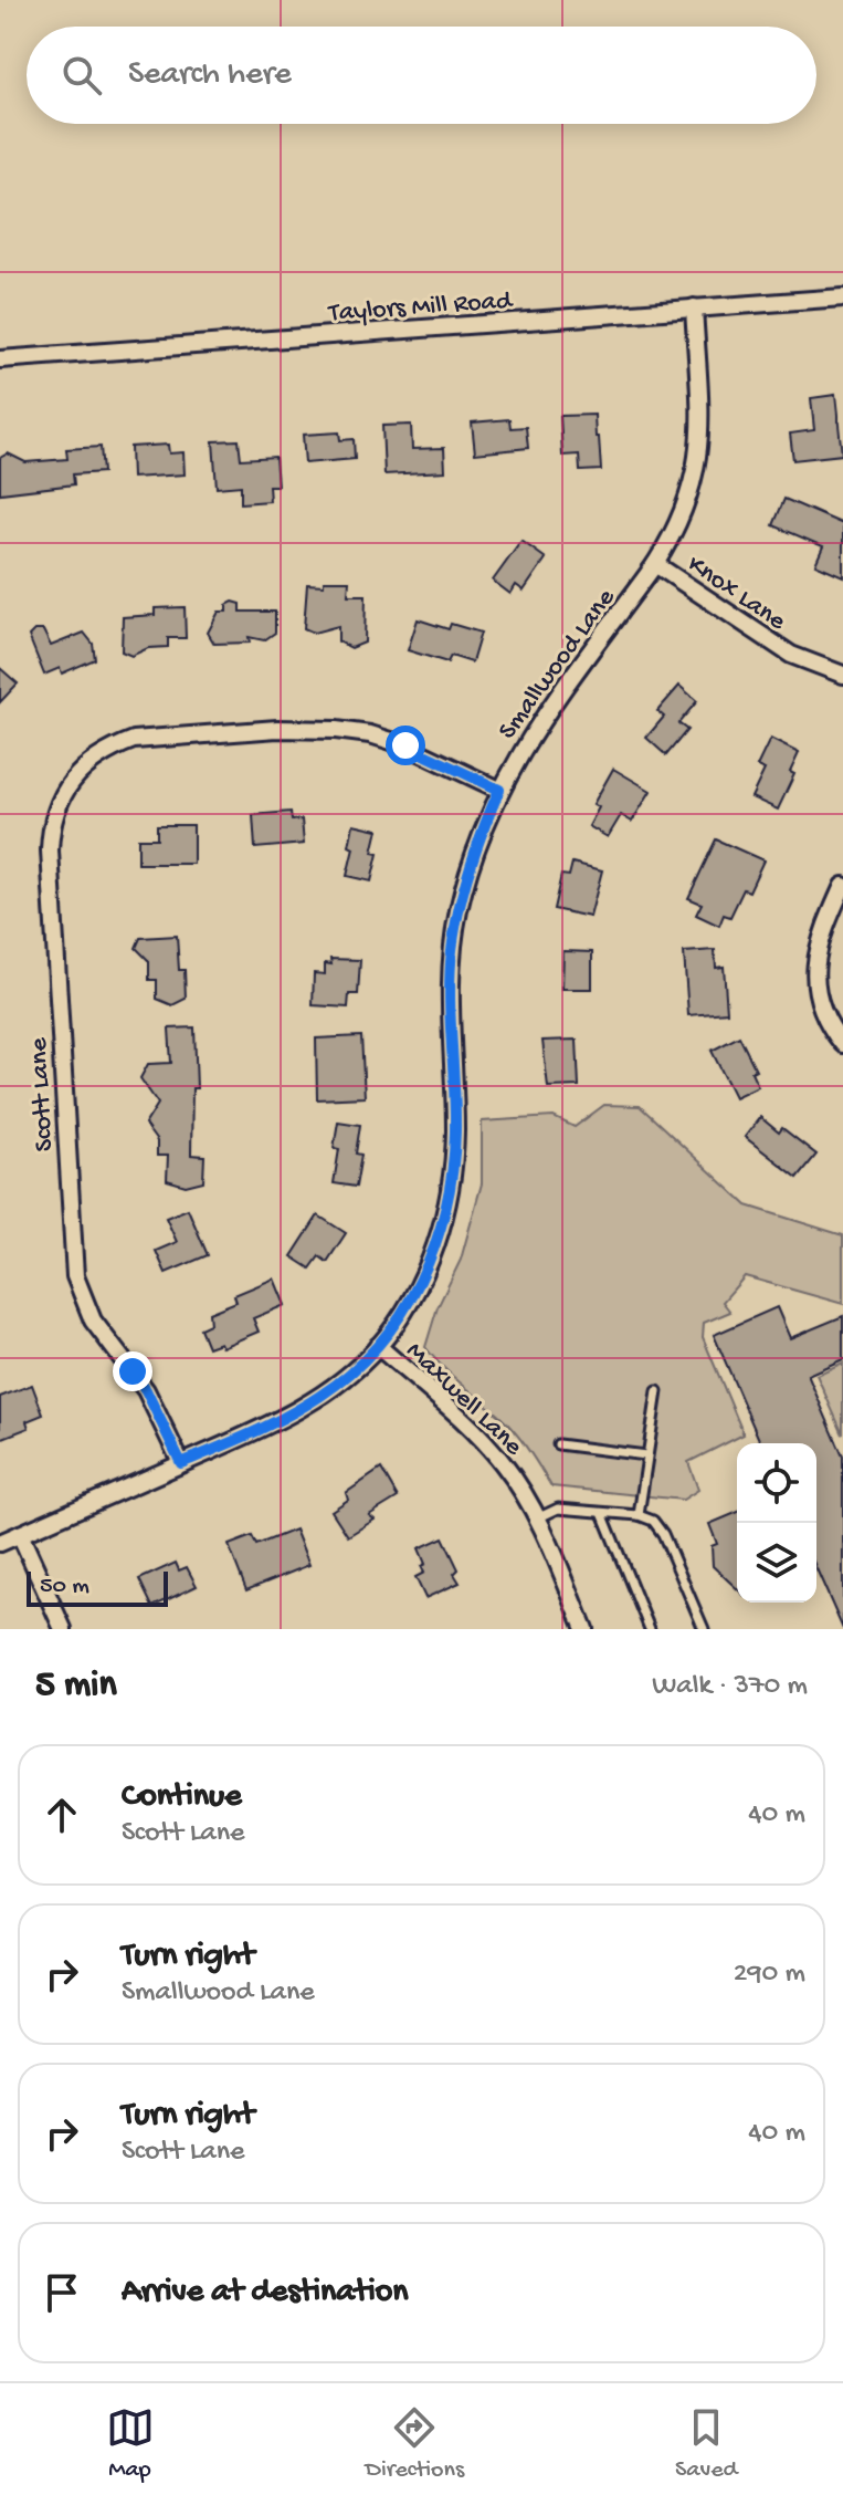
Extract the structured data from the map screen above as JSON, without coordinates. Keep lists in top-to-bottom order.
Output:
{
  "streets": {
    "street": [
      "Taylors Mill Road",
      "Knox Lane",
      "Smallwood Lane",
      "Scott Lane",
      "Maxwell Lane"
    ]
  },
  "crossings": [
    ["Taylors Mill Road", "Smallwood Lane"],
    ["Knox Lane", "Smallwood Lane"],
    ["Smallwood Lane", "Scott Lane"],
    ["Smallwood Lane", "Maxwell Lane"]
  ],
  "scale_bar": "50 m",
  "page": {
    "search": "Search here",
    "scale": "50 m",
    "heading": ["5 min", "Walk · 370 m"],
    "list": [
      ["Continue", "Scott Lane", "40 m"],
      ["Turn right", "Smallwood Lane", "290 m"],
      ["Turn right", "Scott Lane", "40 m"],
      "Arrive at destination"
    ],
    "nav": ["Map", "Directions", "Saved"]
  }
}
